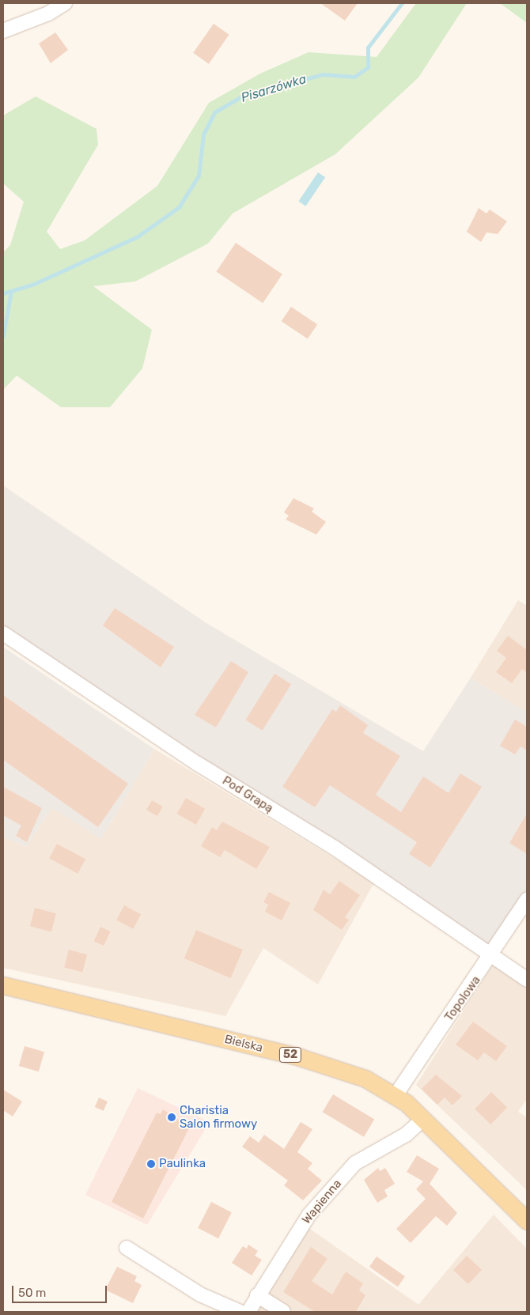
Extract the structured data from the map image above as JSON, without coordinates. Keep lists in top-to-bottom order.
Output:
{
  "streets": {
    "main road": ["Bielska", "52"],
    "street": ["Pod Grapą", "Topolowa", "Wapienna"]
  },
  "crossings": [
    ["Pod Grapą", "Topolowa"],
    ["Topolowa", "Bielska"],
    ["Bielska", "Wapienna"]
  ],
  "water": ["Pisarzówka"],
  "places": ["Charistia Salon firmowy", "Paulinka"],
  "scale_bar": "50 m"
}
